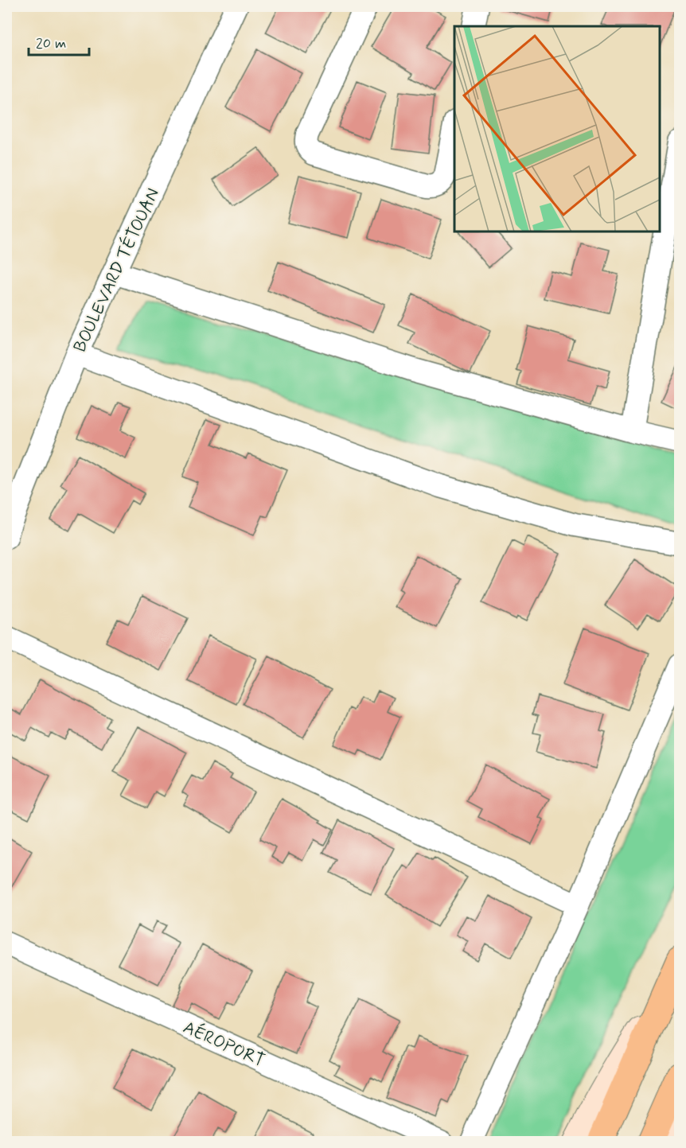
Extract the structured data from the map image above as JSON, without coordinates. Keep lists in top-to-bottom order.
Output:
{
  "streets": {
    "street": ["BOULEVARD TÉTOUAN", "AÉROPORT"]
  },
  "scale_bar": "20 m"
}
